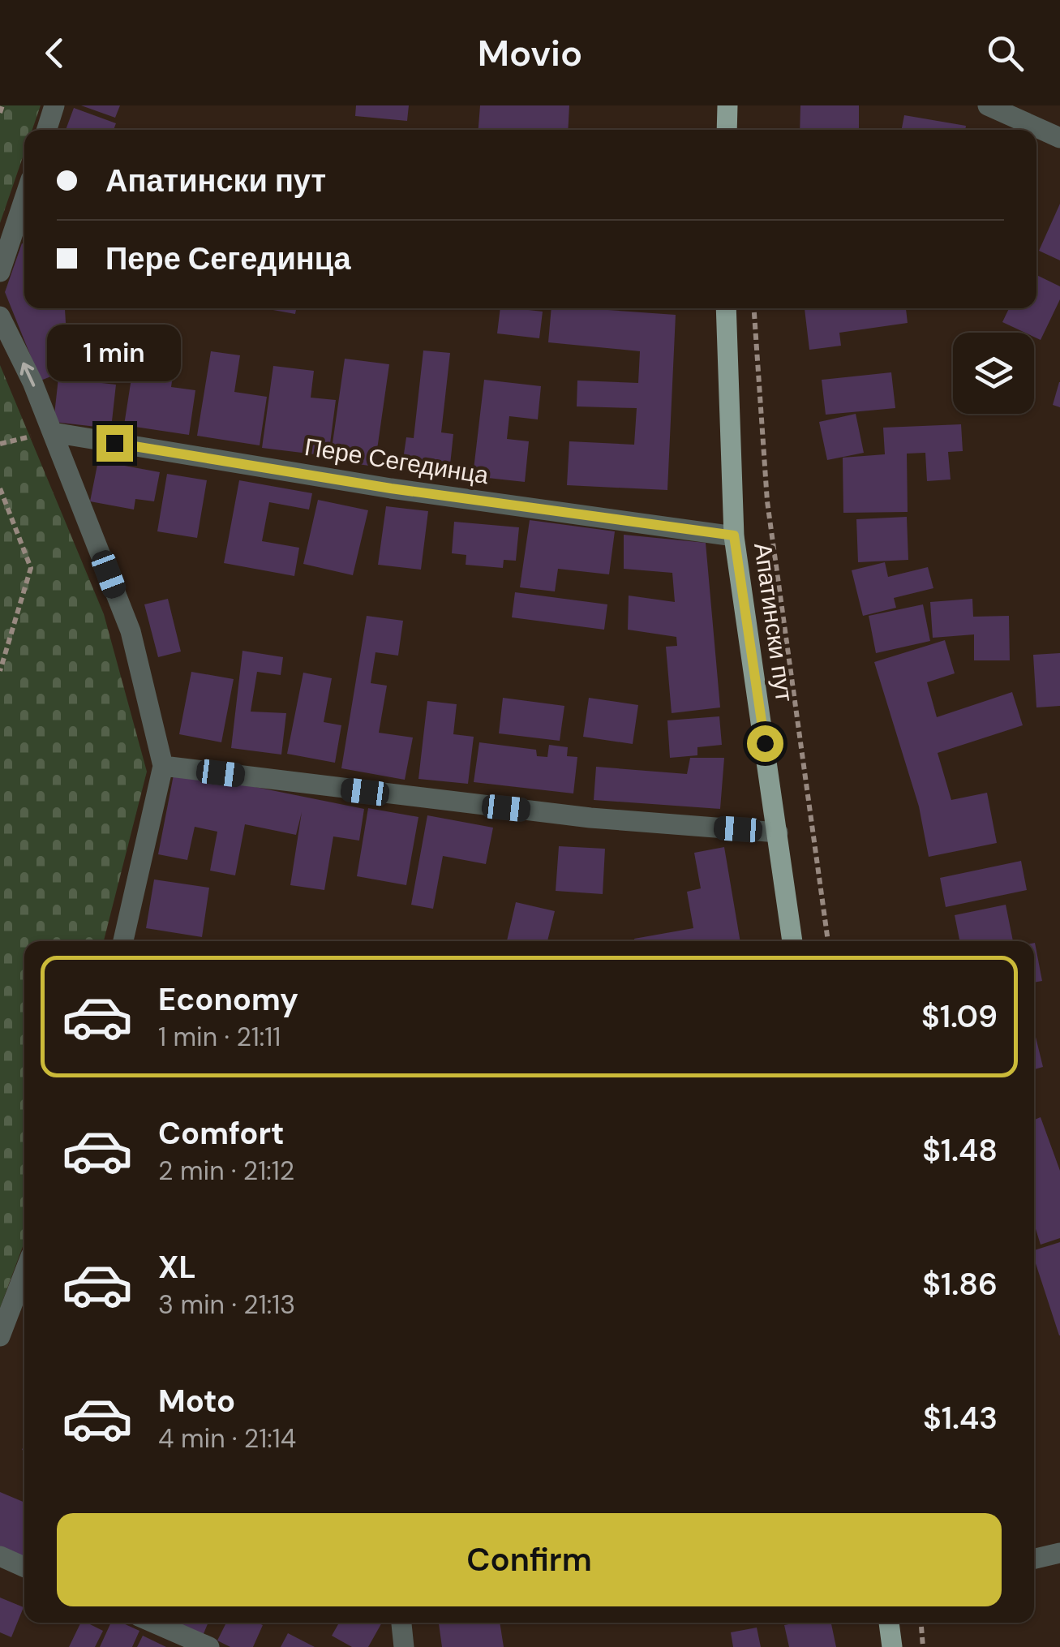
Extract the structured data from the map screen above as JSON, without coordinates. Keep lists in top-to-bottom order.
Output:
{
  "streets": {
    "main road": ["Апатински пут"],
    "street": ["Пере Сегединца"]
  },
  "crossings": [
    ["Пере Сегединца", "Апатински пут"]
  ],
  "page": {
    "header": "Movio",
    "banner": ["Апатински пут", "Пере Сегединца"],
    "bubble": "1 min",
    "list": [
      {
        "name": "Economy",
        "note": "1 min · 21:11",
        "value": "$1.09"
      },
      {
        "name": "Comfort",
        "note": "2 min · 21:12",
        "value": "$1.48"
      },
      {
        "name": "XL",
        "note": "3 min · 21:13",
        "value": "$1.86"
      },
      {
        "name": "Moto",
        "note": "4 min · 21:14",
        "value": "$1.43"
      }
    ],
    "buttons": "Confirm"
  }
}
